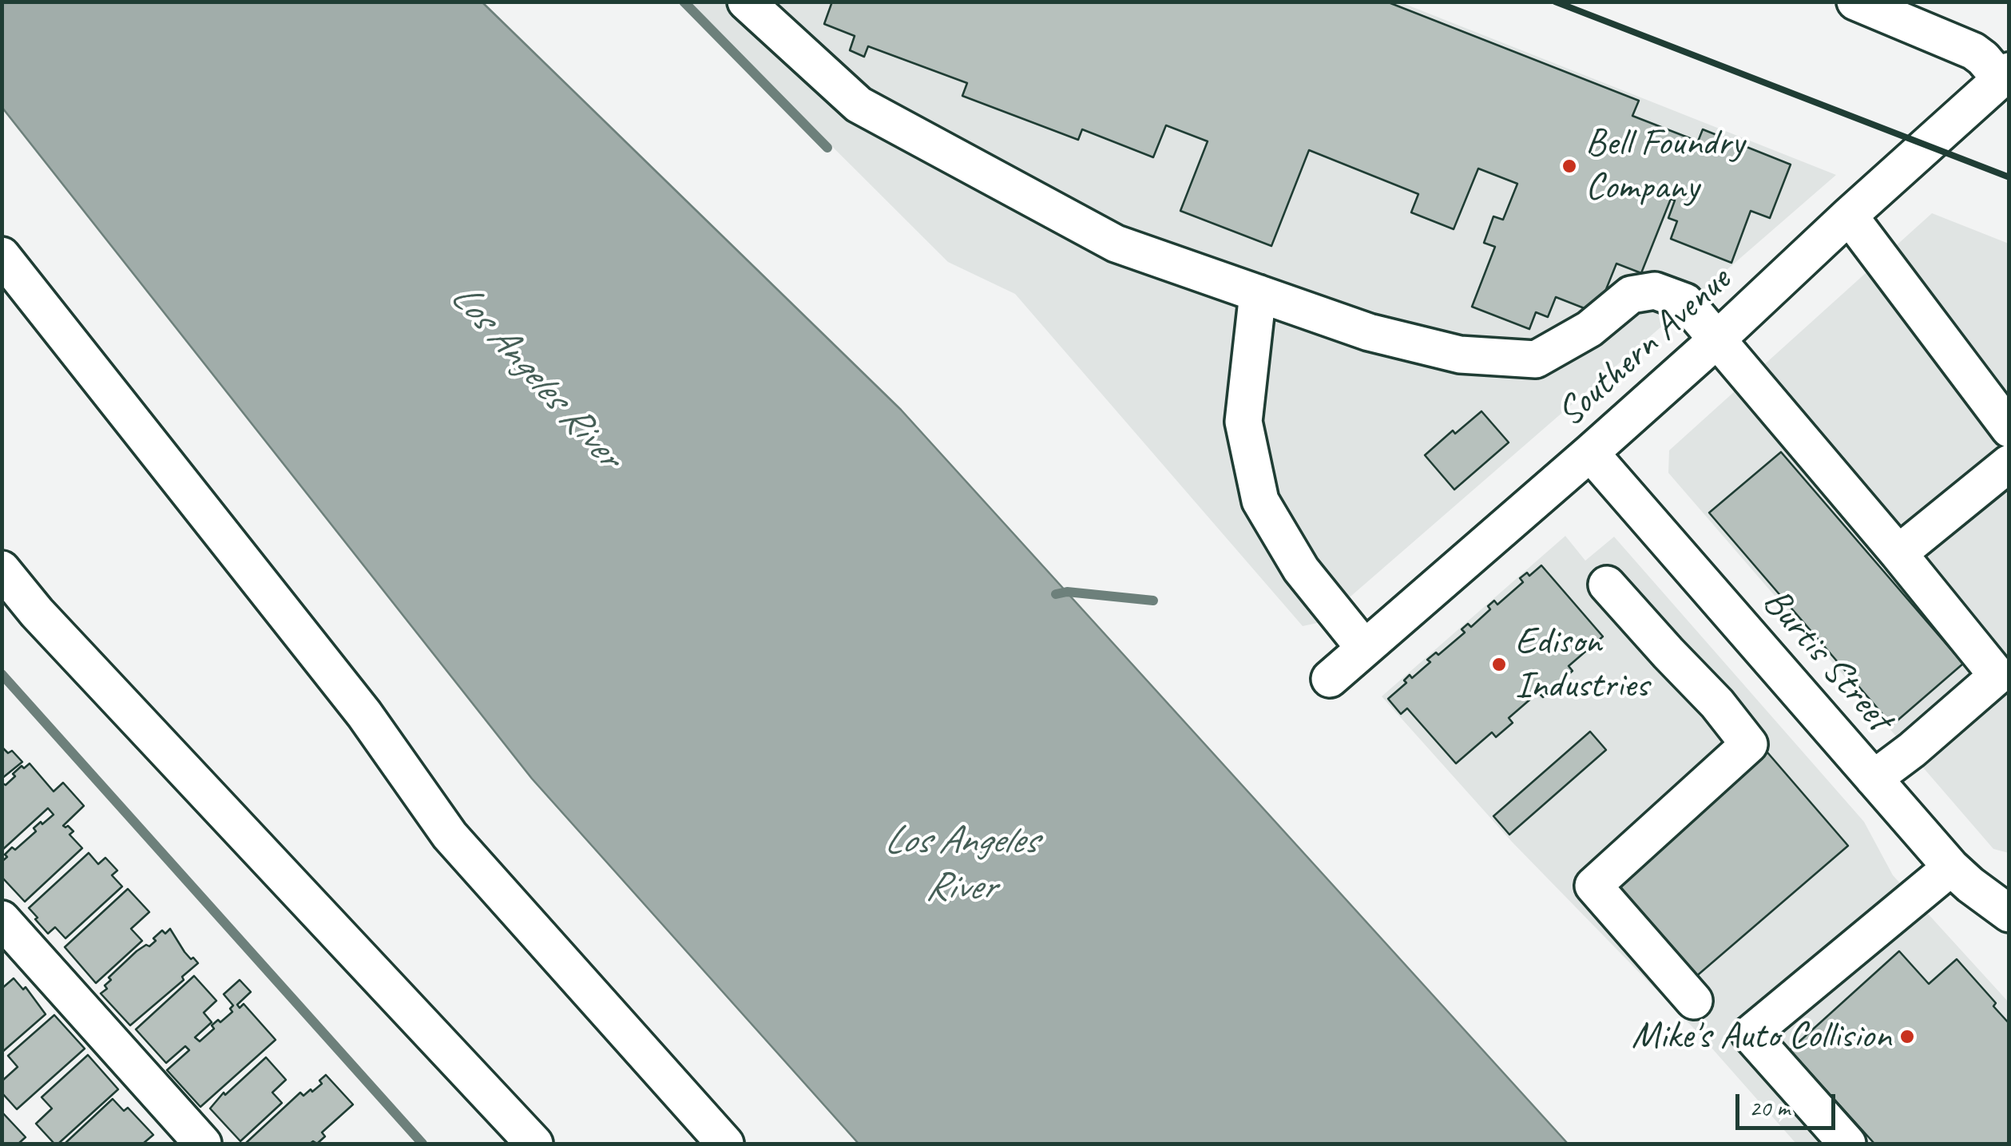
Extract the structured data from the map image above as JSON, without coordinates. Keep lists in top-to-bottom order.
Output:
{
  "streets": {
    "street": ["Southern Avenue", "Burtis Street"]
  },
  "crossings": [
    ["Southern Avenue", "Burtis Street"]
  ],
  "water": ["Los Angeles River"],
  "places": ["Bell Foundry Company", "Edison Industries", "Mike's Auto Collision"],
  "scale_bar": "20 m"
}
